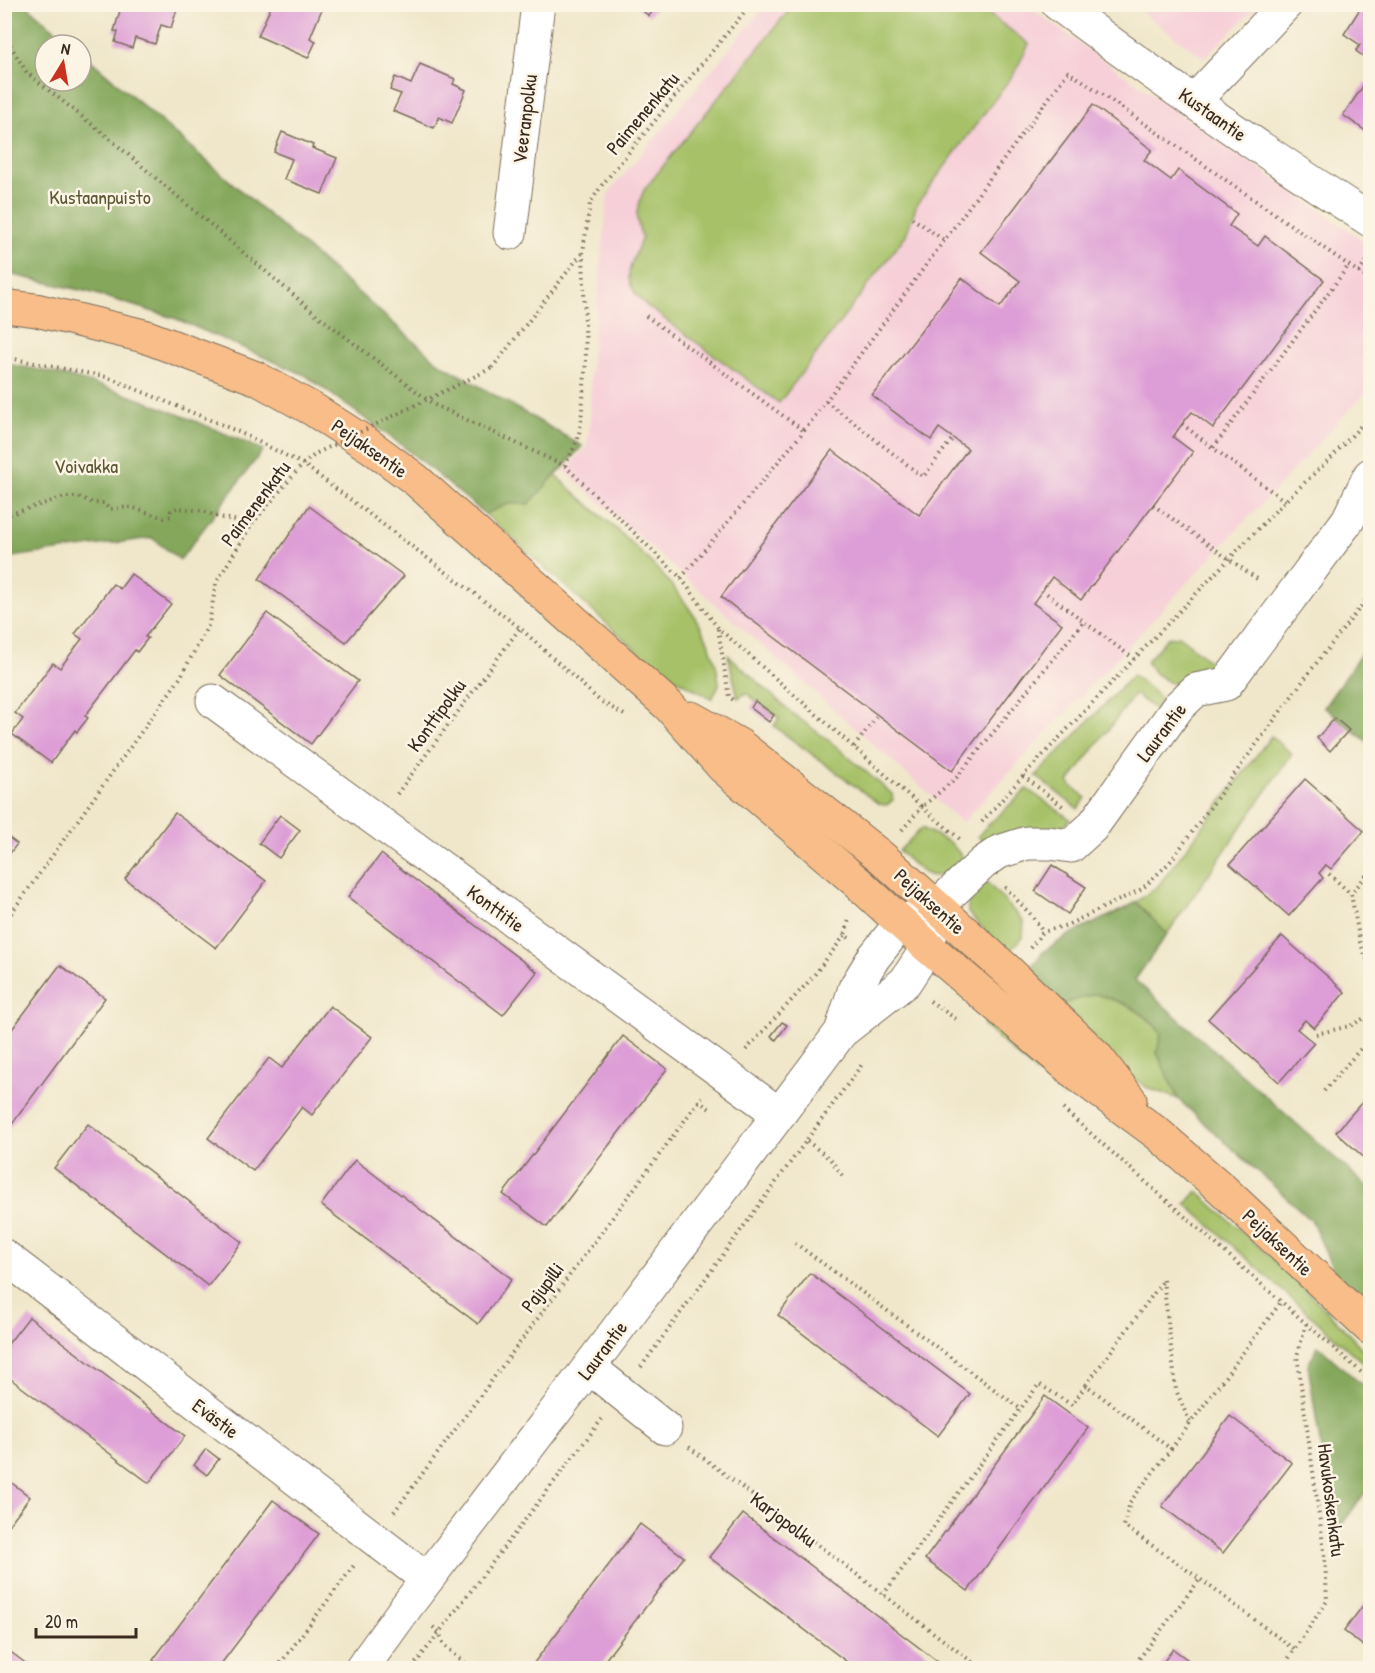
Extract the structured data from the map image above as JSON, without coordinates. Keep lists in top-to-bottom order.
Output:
{
  "streets": {
    "main road": ["Peijaksentie"],
    "street": [
      "Kustaantie",
      "Veeranpolku",
      "Laurantie",
      "Konttitie",
      "Evästie"
    ],
    "path": [
      "Paimenenkatu",
      "Konttipolku",
      "Pajupilli",
      "Havukoskenkatu",
      "Karjopolku"
    ]
  },
  "crossings": [
    ["Peijaksentie", "Laurantie"],
    ["Konttipolku", "Konttitie"],
    ["Laurantie", "Konttitie"],
    ["Laurantie", "Evästie"],
    ["Konttitie", "Pajupilli"],
    ["Pajupilli", "Evästie"]
  ],
  "parks": ["Kustaanpuisto", "Voivakka"],
  "scale_bar": "20 m",
  "north": "top"
}
